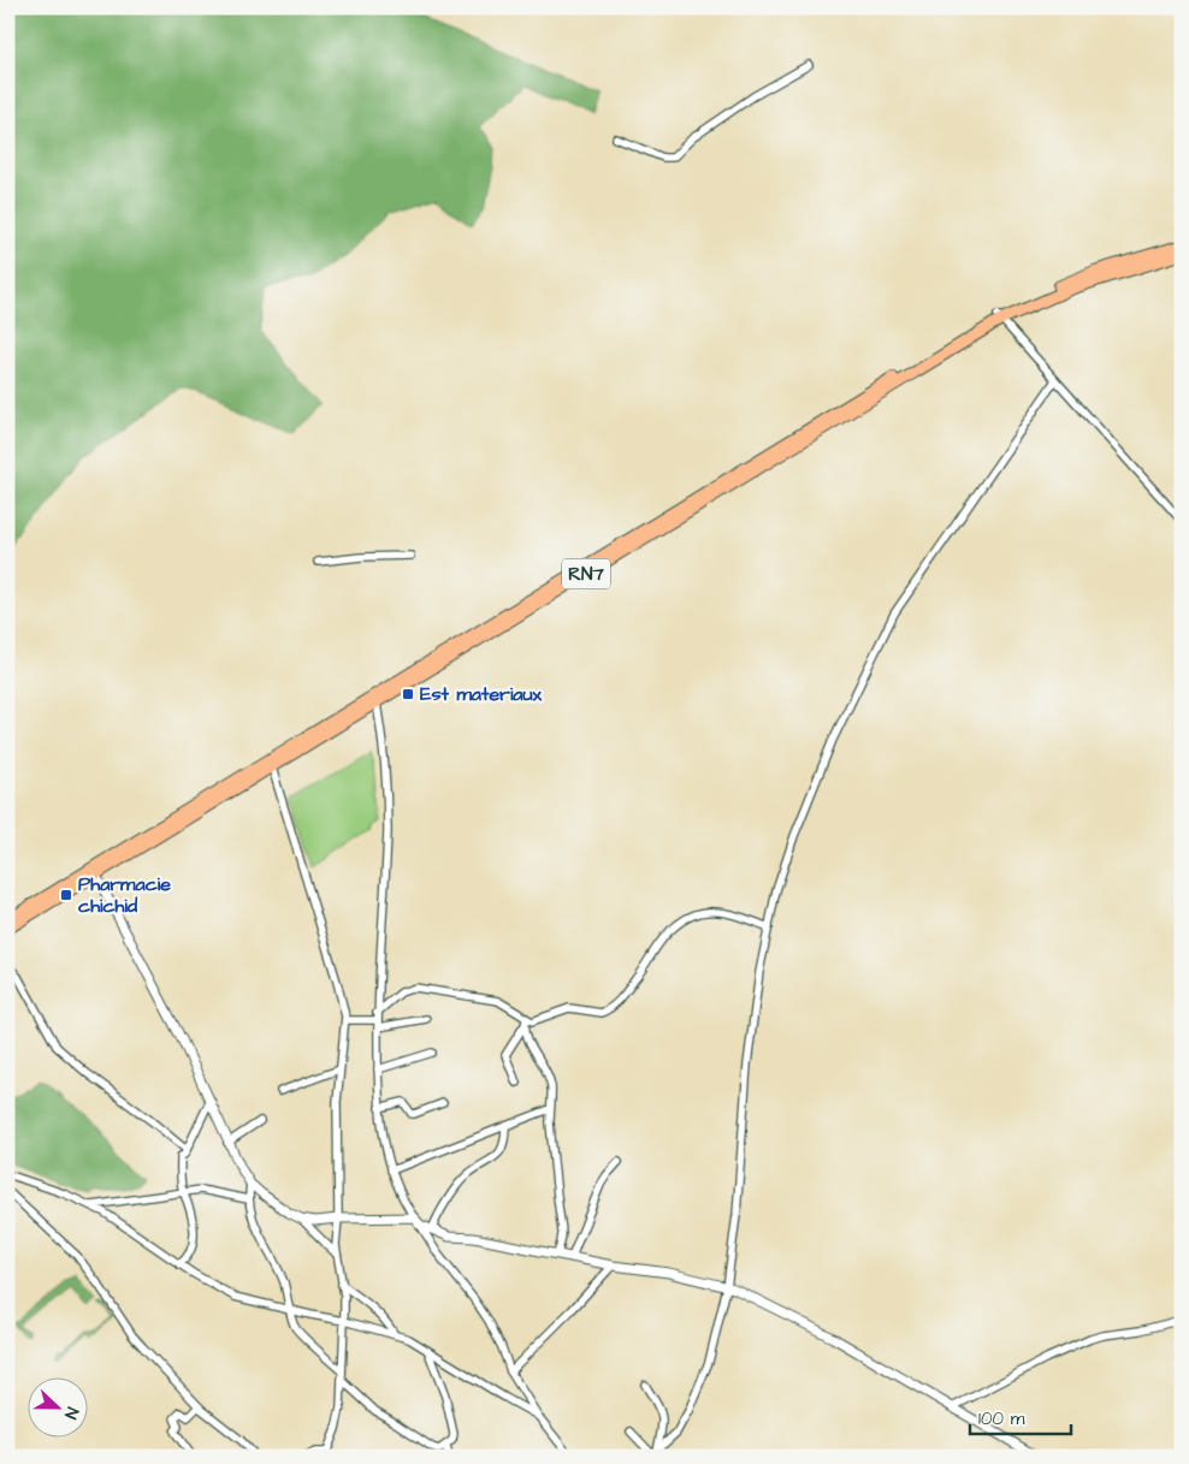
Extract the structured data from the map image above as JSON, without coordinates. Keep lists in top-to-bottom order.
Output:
{
  "streets": {
    "highway": ["RN7"]
  },
  "places": {
    "transit": ["Est materiaux", "Pharmacie chichid"]
  },
  "scale_bar": "100 m",
  "north": "right"
}
